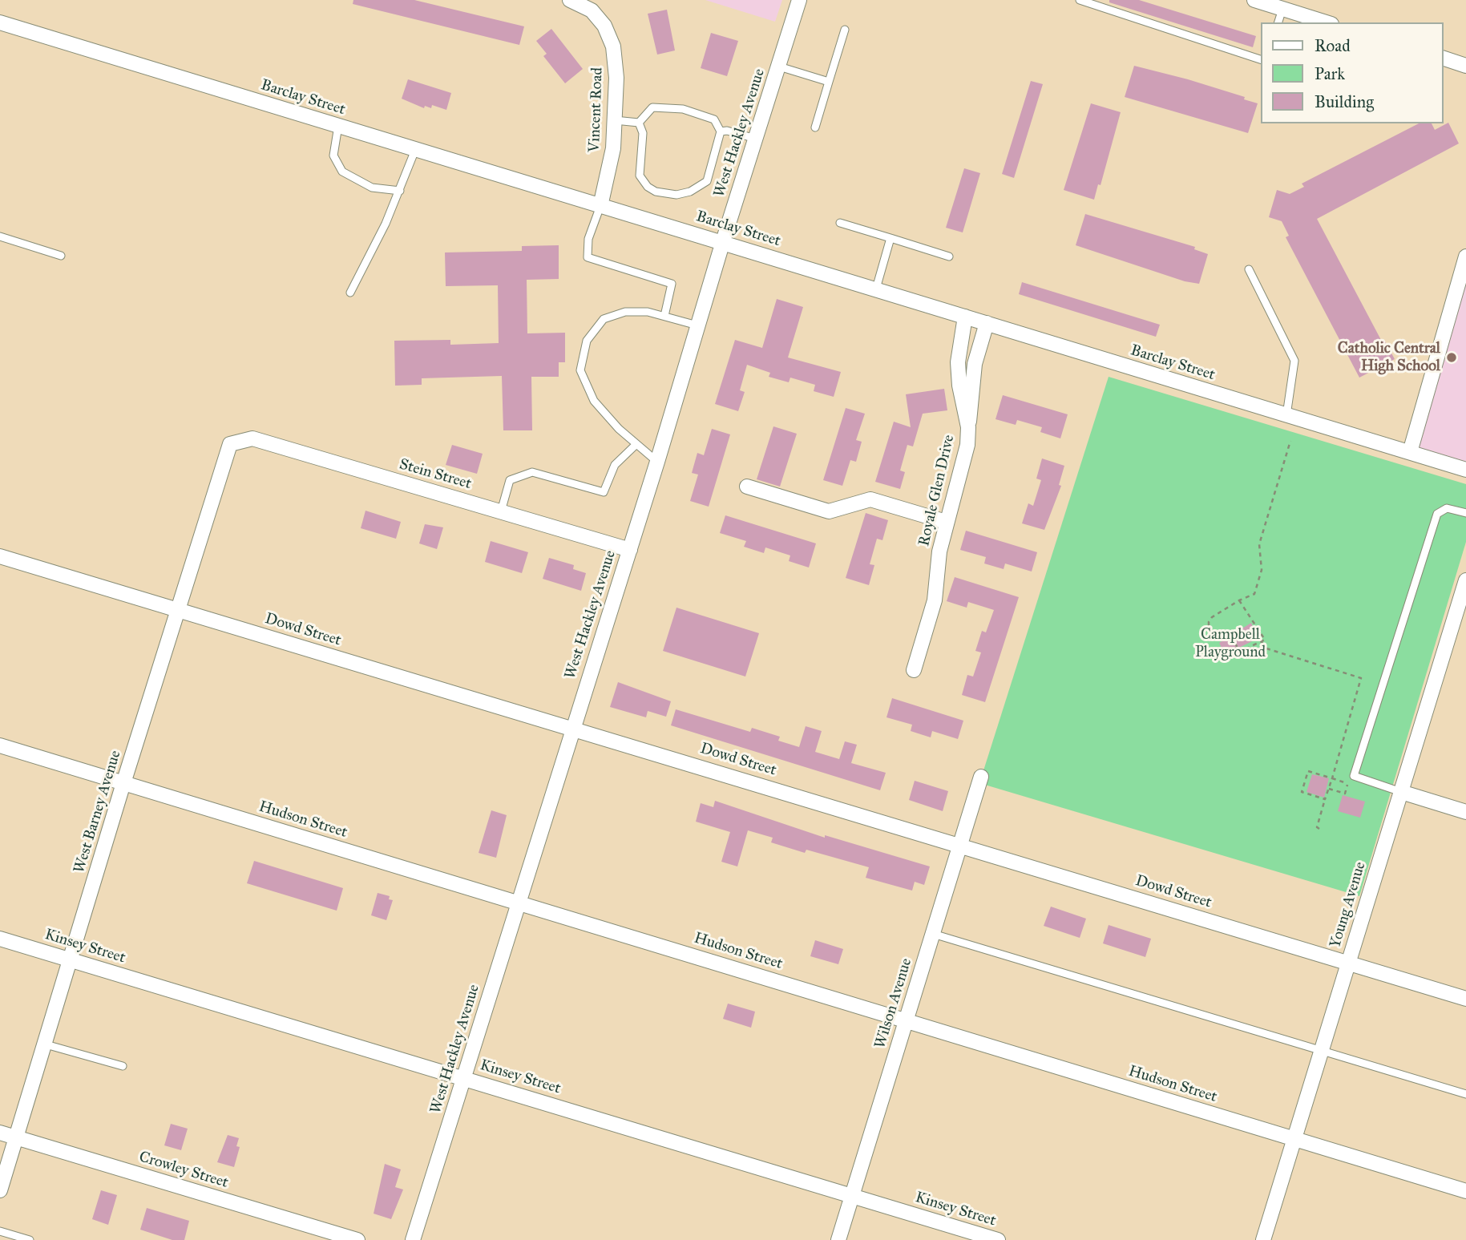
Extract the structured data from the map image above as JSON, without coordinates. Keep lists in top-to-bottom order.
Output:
{
  "streets": {
    "street": [
      "Barclay Street",
      "Vincent Road",
      "West Hackley Avenue",
      "Stein Street",
      "Royale Glen Drive",
      "Dowd Street",
      "West Barney Avenue",
      "Hudson Street",
      "Young Avenue",
      "Kinsey Street",
      "Wilson Avenue",
      "Crowley Street"
    ]
  },
  "crossings": [
    ["Barclay Street", "Vincent Road"],
    ["Barclay Street", "West Hackley Avenue"],
    ["Barclay Street", "Royale Glen Drive"],
    ["West Hackley Avenue", "Stein Street"],
    ["West Hackley Avenue", "Dowd Street"],
    ["West Hackley Avenue", "Hudson Street"],
    ["West Hackley Avenue", "Kinsey Street"],
    ["Stein Street", "West Barney Avenue"],
    ["Dowd Street", "West Barney Avenue"],
    ["Dowd Street", "Young Avenue"],
    ["Dowd Street", "Wilson Avenue"],
    ["West Barney Avenue", "Hudson Street"],
    ["West Barney Avenue", "Kinsey Street"],
    ["West Barney Avenue", "Crowley Street"],
    ["Hudson Street", "Young Avenue"],
    ["Hudson Street", "Wilson Avenue"],
    ["Kinsey Street", "Wilson Avenue"]
  ],
  "parks": ["Campbell Playground"],
  "places": ["Catholic Central High School"],
  "legend": ["Road", "Park", "Building"]
}
